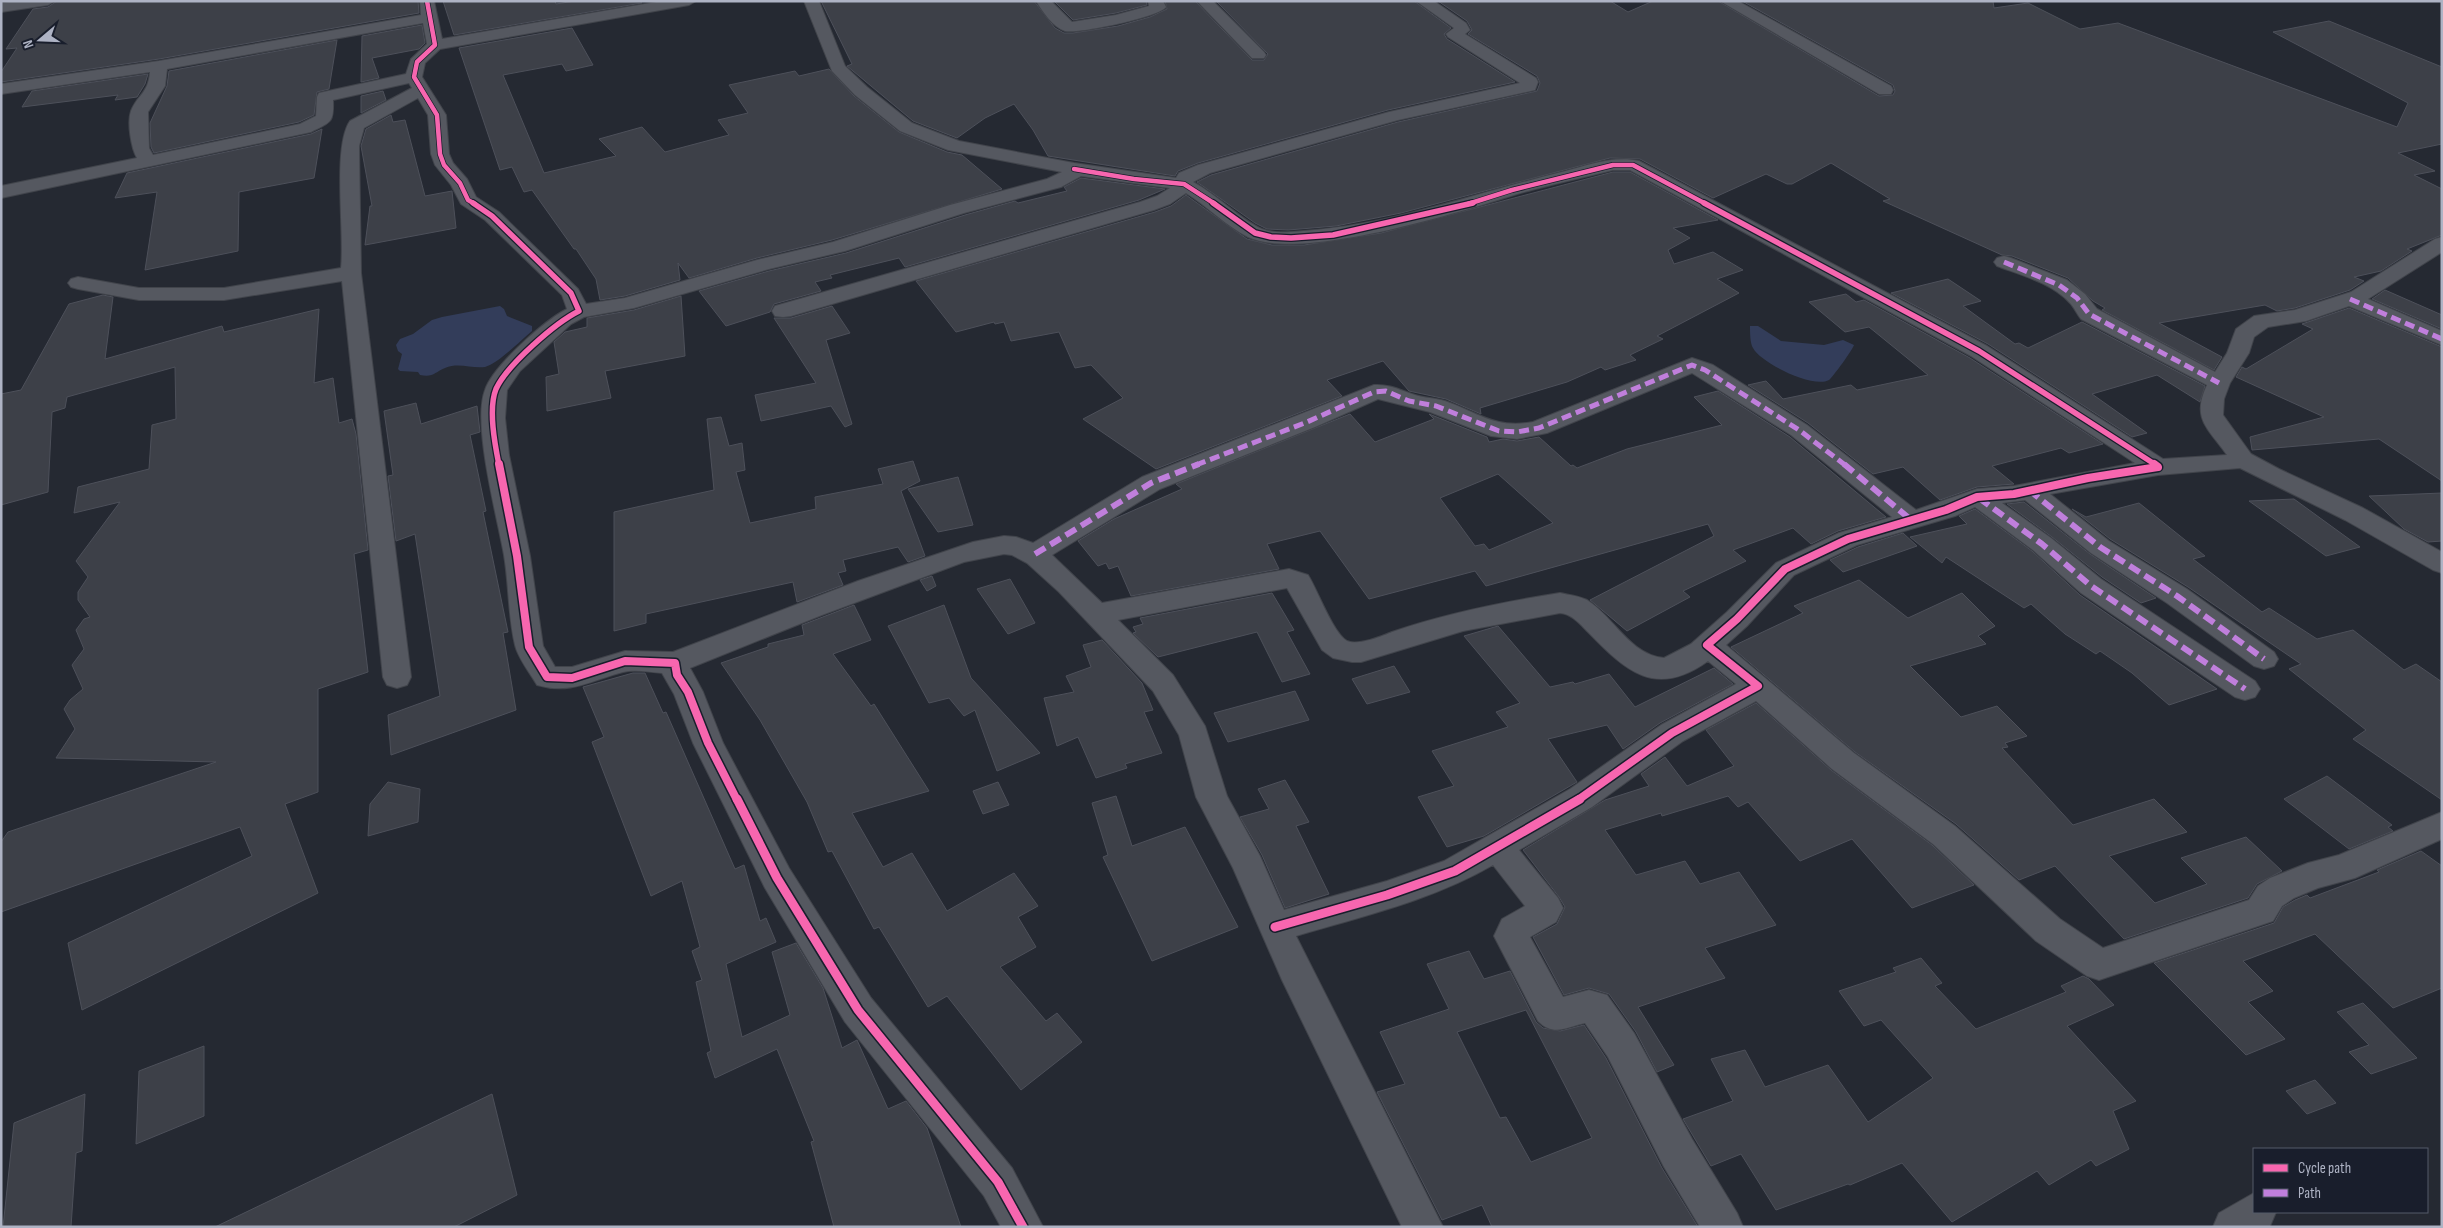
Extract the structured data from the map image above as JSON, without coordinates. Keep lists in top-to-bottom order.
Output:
{
  "legend": ["Cycle path", "Path"],
  "north": "left"
}
